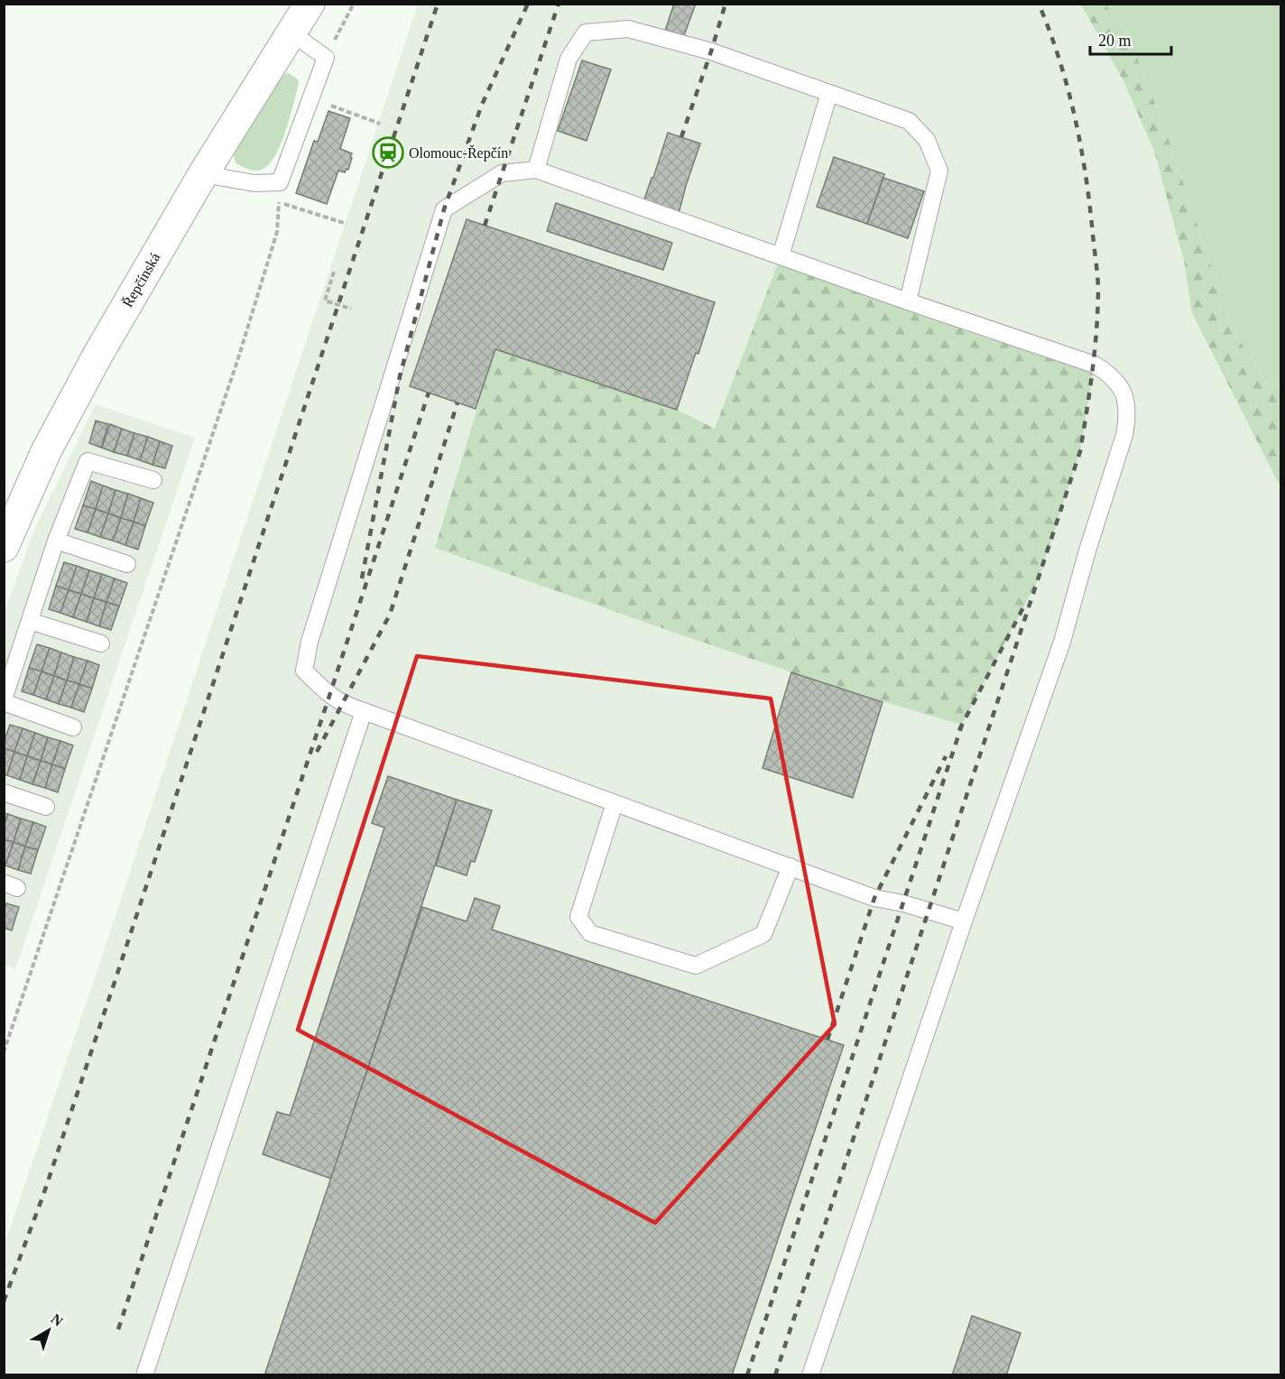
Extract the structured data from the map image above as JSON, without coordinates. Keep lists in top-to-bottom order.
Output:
{
  "streets": {
    "street": ["Řepčínská"]
  },
  "places": {
    "station": ["Olomouc-Řepčín"]
  },
  "scale_bar": "20 m",
  "north": "top right"
}
